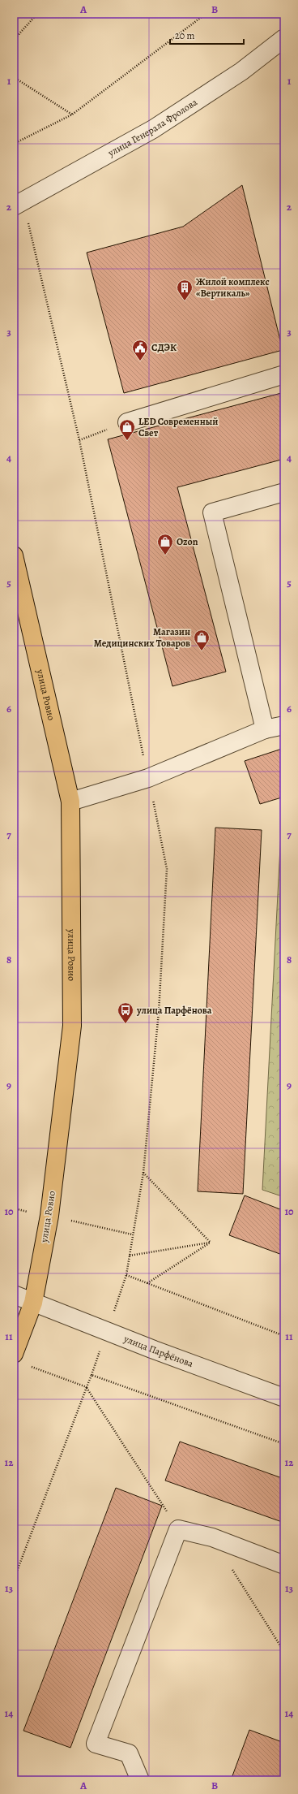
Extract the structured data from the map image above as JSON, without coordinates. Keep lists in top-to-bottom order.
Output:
{
  "streets": {
    "main road": ["улица Ровио"],
    "street": ["улица Генерала Фролова", "улица Парфёнова"]
  },
  "crossings": [
    ["улица Ровио", "улица Парфёнова"]
  ],
  "places": {
    "building": ["Жилой комплекс «Вертикаль»"],
    "public building": ["СДЭК"],
    "shop": ["LED Современный Свет", "Ozon", "Магазин Медицинских Товаров"],
    "bus stop": ["улица Парфёнова"]
  },
  "scale_bar": "20 m",
  "grid": {
    "columns": ["A", "B"],
    "rows": [
      "1",
      "2",
      "3",
      "4",
      "5",
      "6",
      "7",
      "8",
      "9",
      "10",
      "11",
      "12",
      "13",
      "14"
    ]
  }
}
